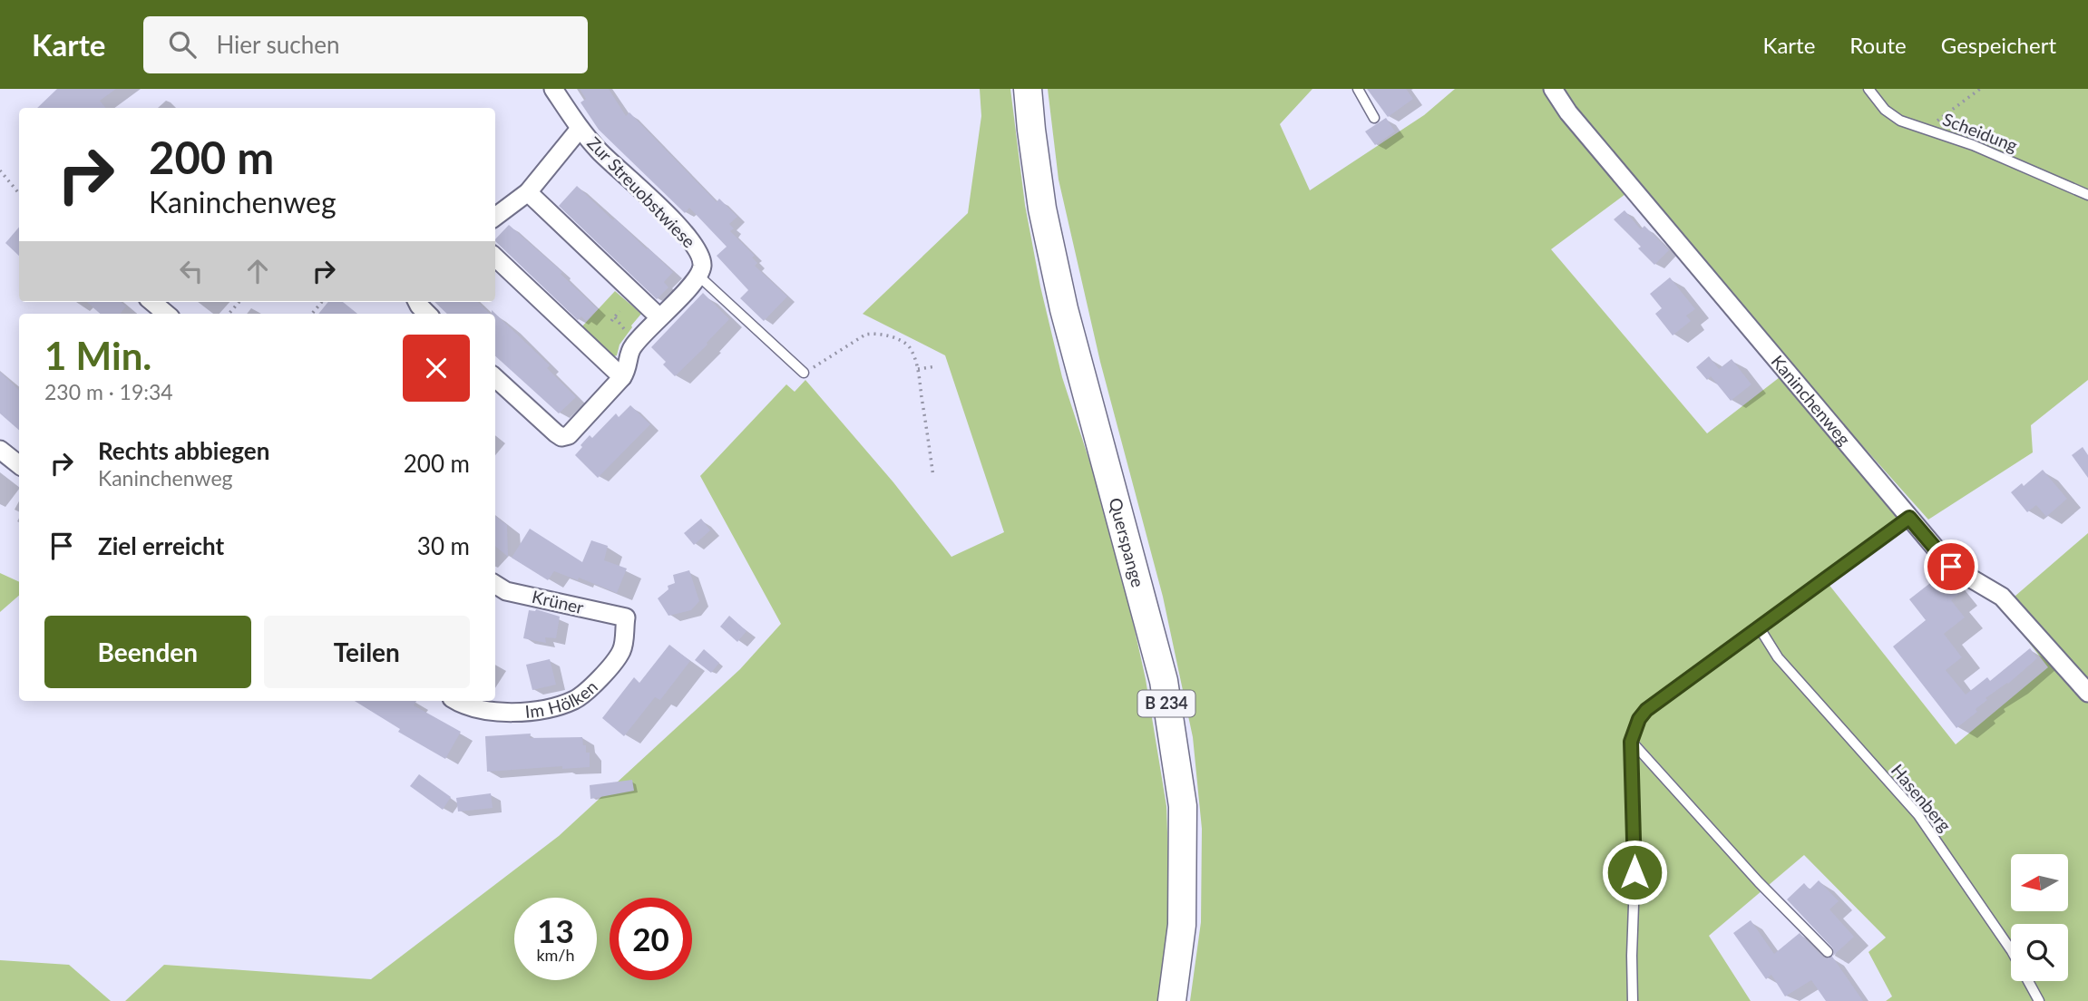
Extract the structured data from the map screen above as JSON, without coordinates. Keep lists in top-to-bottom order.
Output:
{
  "streets": {
    "main road": ["Querspange", "B 234"],
    "street": [
      "Zur Streuobstwiese",
      "Kaninchenweg",
      "Krüner",
      "Im Hölken"
    ],
    "lane": ["Scheidung", "Hasenberg"]
  },
  "crossings": [
    ["Krüner", "Im Hölken"]
  ],
  "north": "left",
  "page": {
    "header": "Karte",
    "search": "Hier suchen",
    "nav": ["Karte", "Route", "Gespeichert"],
    "turn": ["200 m", "Kaninchenweg"],
    "heading": ["1 Min.", "230 m · 19:34"],
    "list": [
      {
        "name": "Rechts abbiegen",
        "note": "Kaninchenweg",
        "value": "200 m"
      },
      {
        "name": "Ziel erreicht",
        "value": "30 m"
      }
    ],
    "buttons": ["Beenden", "Teilen"],
    "speed": "13 km/h",
    "limit": "20"
  }
}
